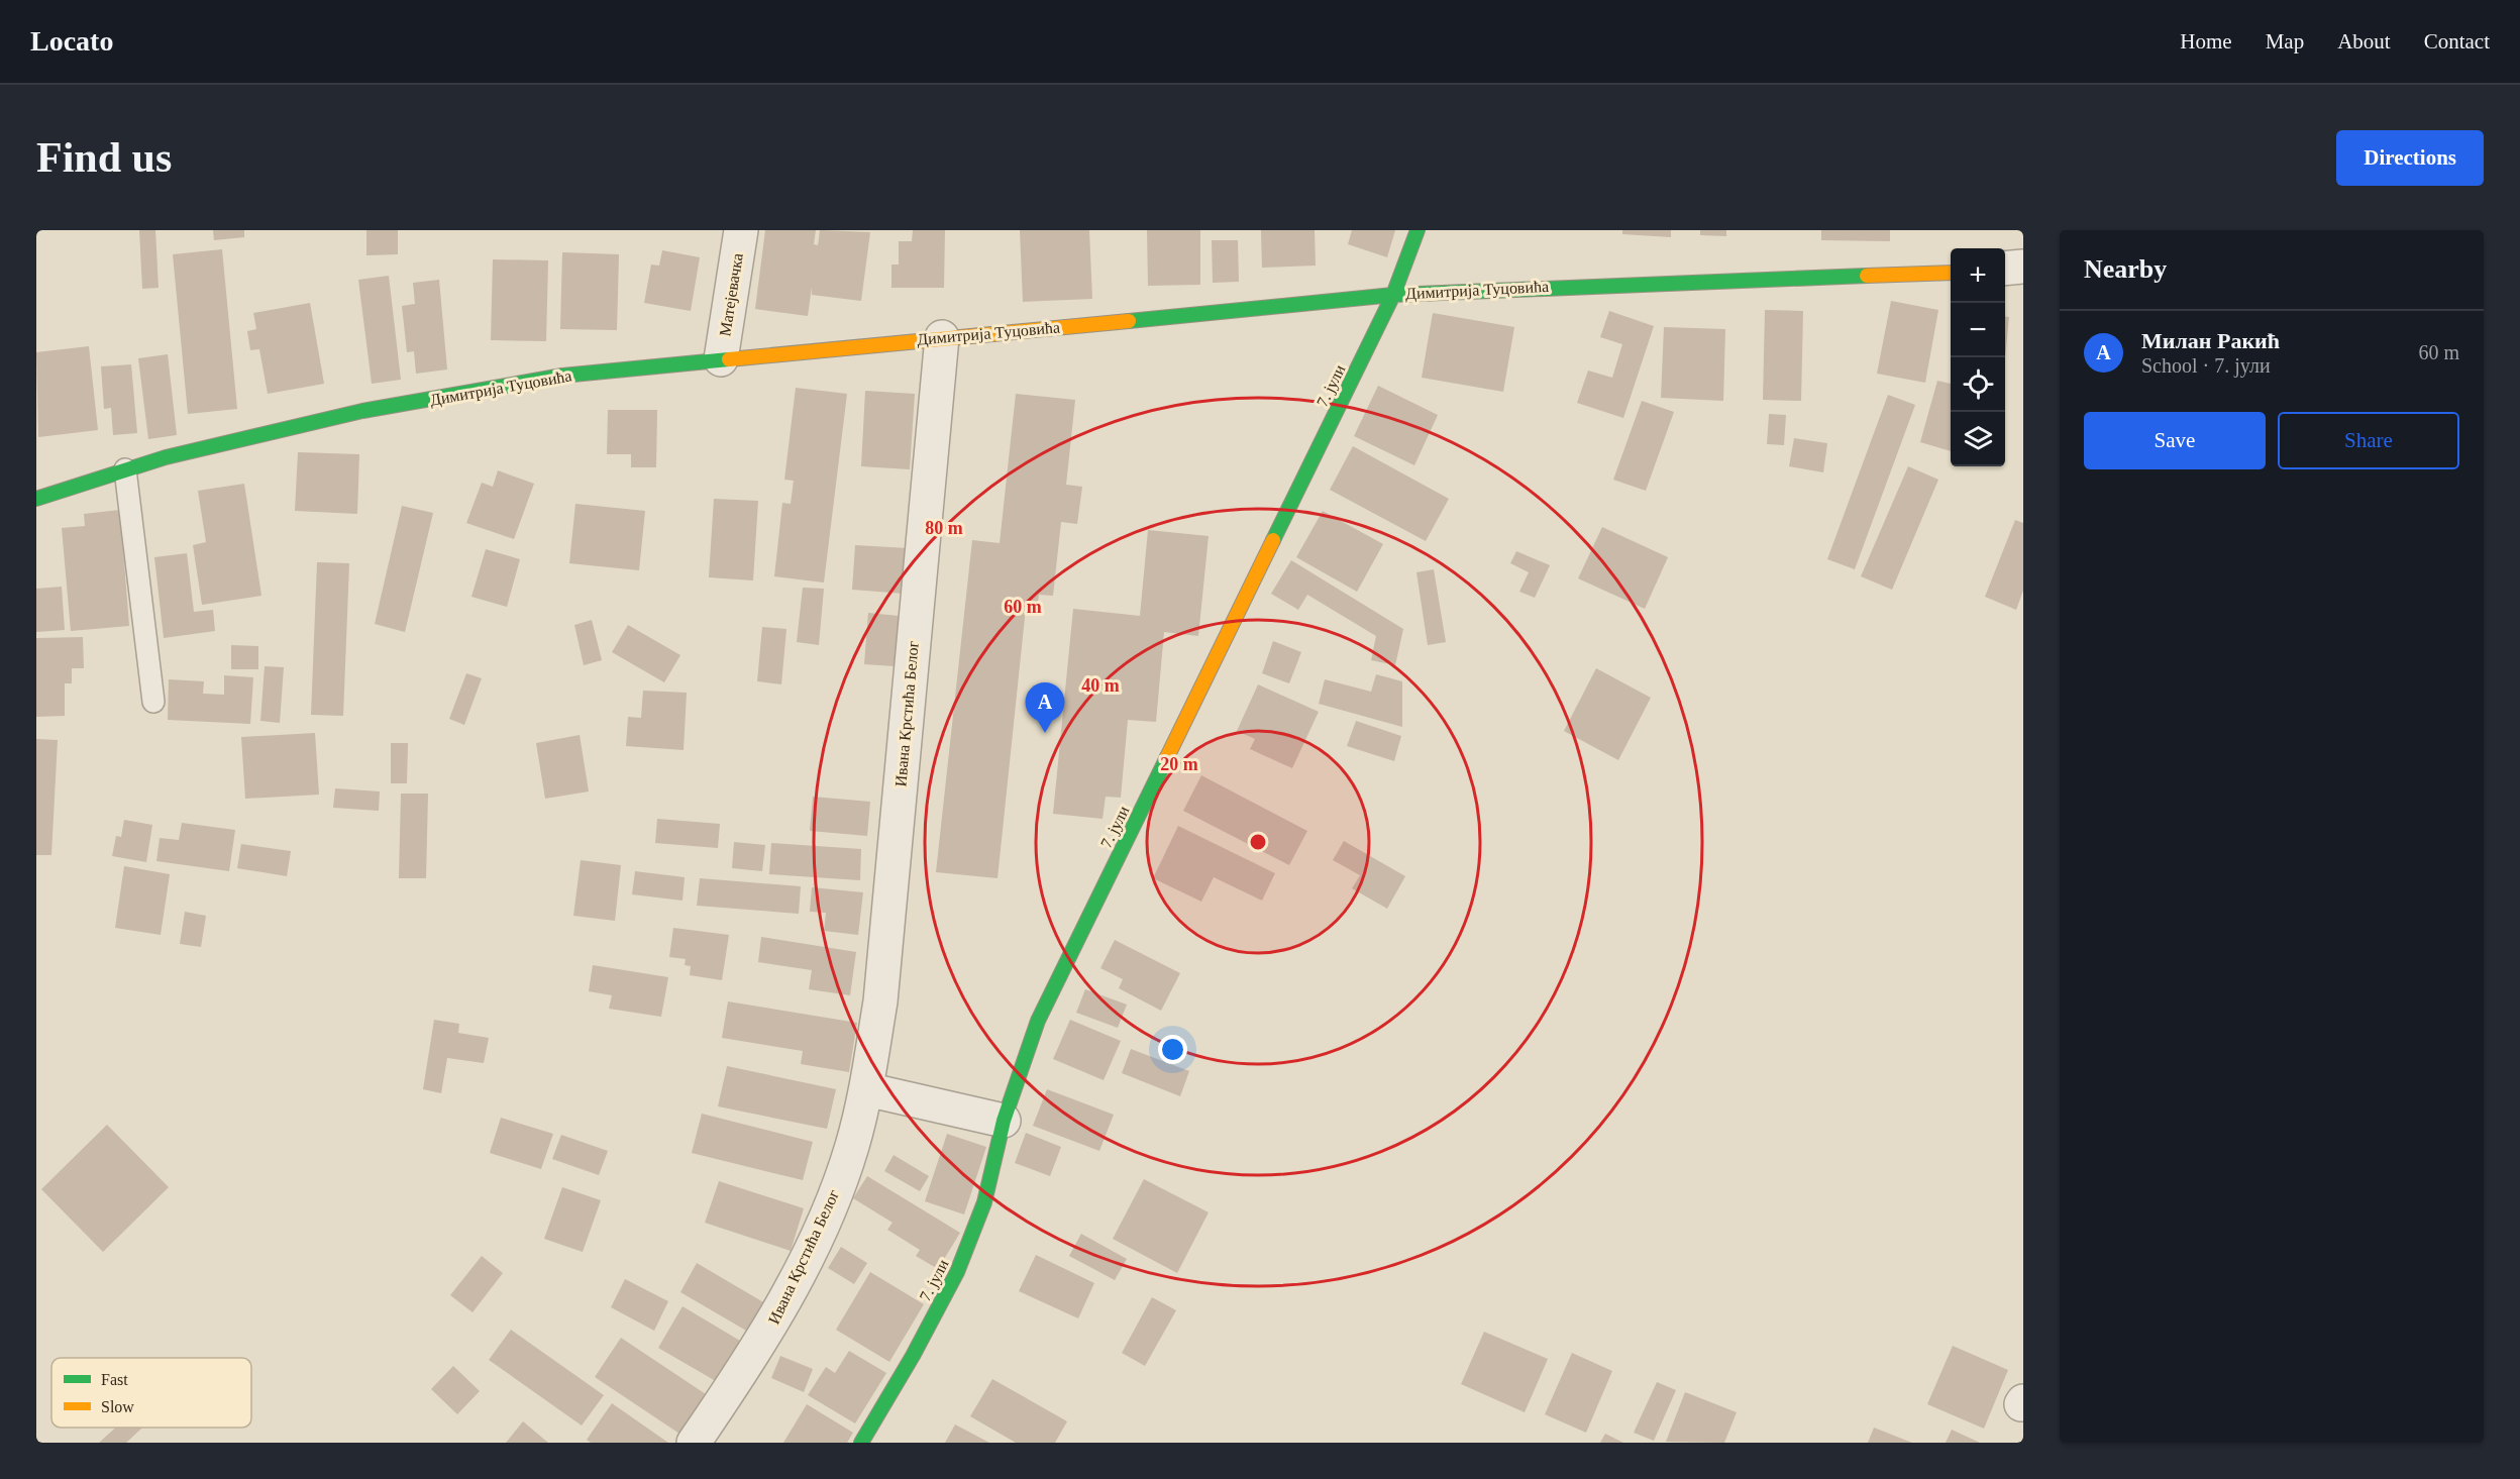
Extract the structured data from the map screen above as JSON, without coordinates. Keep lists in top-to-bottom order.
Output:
{
  "streets": {
    "street": [
      "Димитрија Туцовића",
      "Матејевачка",
      "7. јули",
      "Ивана Крстића Белог"
    ]
  },
  "crossings": [
    ["Димитрија Туцовића", "Матејевачка"],
    ["Димитрија Туцовића", "7. јули"],
    ["Димитрија Туцовића", "Ивана Крстића Белог"]
  ],
  "legend": ["Fast", "Slow"],
  "page": {
    "header": "Locato",
    "nav": [
      "Home",
      "Map",
      "About",
      "Contact"
    ],
    "buttons": [
      "Directions",
      ["Save", "Share"]
    ],
    "title": "Find us",
    "heading": "Nearby",
    "map_buttons": ["+", "−"],
    "list": [
      {
        "mark": "A",
        "name": "Милан Ракић",
        "note": "School · 7. јули",
        "value": "60 m"
      }
    ],
    "pins": "A"
  },
  "rings": [
    "80 m",
    "60 m",
    "40 m",
    "20 m"
  ]
}
